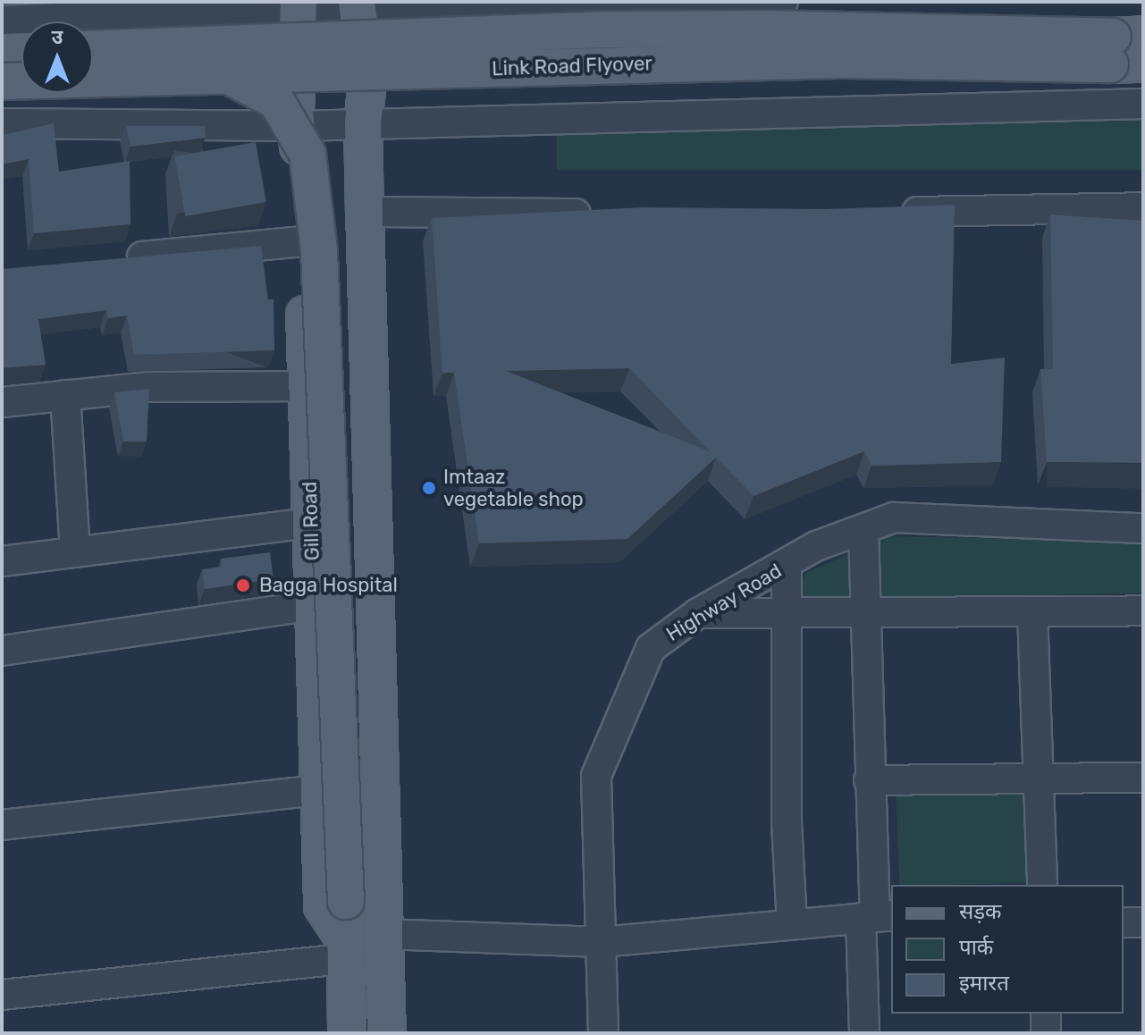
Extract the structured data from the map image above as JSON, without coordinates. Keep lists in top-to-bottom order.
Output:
{
  "streets": {
    "main road": ["Link Road Flyover", "Gill Road"],
    "street": ["Highway Road"]
  },
  "places": ["Imtaaz vegetable shop", "Bagga Hospital"],
  "legend": ["सड़क", "पार्क", "इमारत"],
  "north": "top"
}
